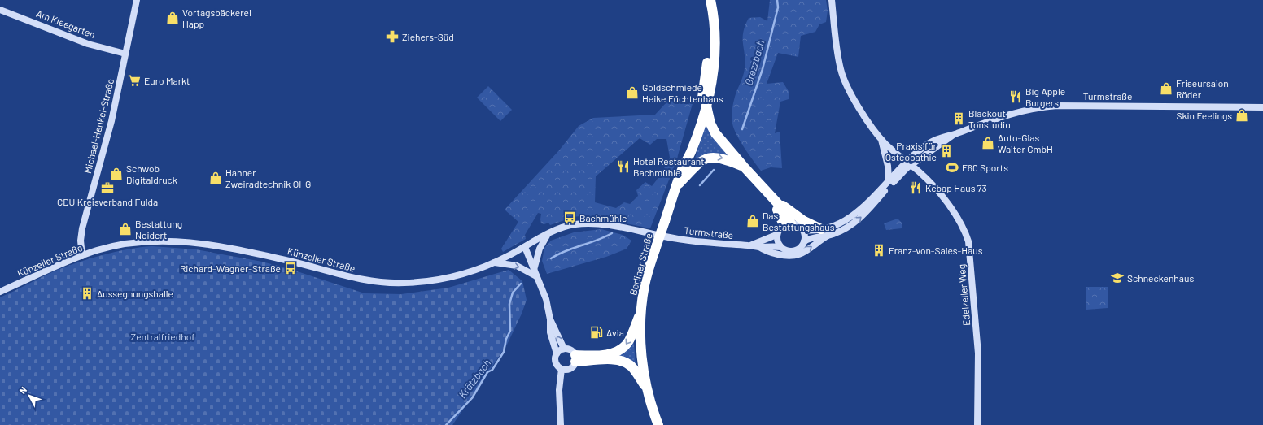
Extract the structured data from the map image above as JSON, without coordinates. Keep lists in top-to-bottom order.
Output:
{
  "streets": {
    "highway": ["Berliner Straße"],
    "main road": [
      "Am Kleegarten",
      "Turmstraße",
      "Michael-Henkel-Straße",
      "Künzeller Straße",
      "Edelzeller Weg"
    ]
  },
  "crossings": [
    ["Am Kleegarten", "Michael-Henkel-Straße"],
    ["Turmstraße", "Künzeller Straße"],
    ["Turmstraße", "Edelzeller Weg"],
    ["Michael-Henkel-Straße", "Künzeller Straße"]
  ],
  "water": ["Grezzbach", "Krätzbach"],
  "parks": ["Zentralfriedhof"],
  "places": {
    "shop": [
      "Vortagsbäckerei Happ",
      "Friseursalon Röder",
      "Goldschmiede Heike Füchtenhans",
      "Skin Feelings",
      "Auto-Glas Walter GmbH",
      "Schwob Digitaldruck",
      "Hahner Zweiradtechnik OHG",
      "Das Bestattungshaus",
      "Bestattung Neidert"
    ],
    "pharmacy": ["Ziehers-Süd"],
    "supermarket": ["Euro Markt"],
    "restaurant": ["Big Apple Burgers", "Hotel Restaurant Bachmühle", "Kebap Haus 73"],
    "building": [
      "Blackout Tonstudio",
      "Praxis für Osteopathie",
      "Franz-von-Sales-Haus",
      "Aussegnungshalle"
    ],
    "sports": ["F60 Sports"],
    "office": ["CDU Kreisverband Fulda"],
    "bus stop": ["Bachmühle", "Richard-Wagner-Straße"],
    "school or university": ["Schneckenhaus"],
    "fuel station": ["Avia"]
  },
  "north": "top left"
}
